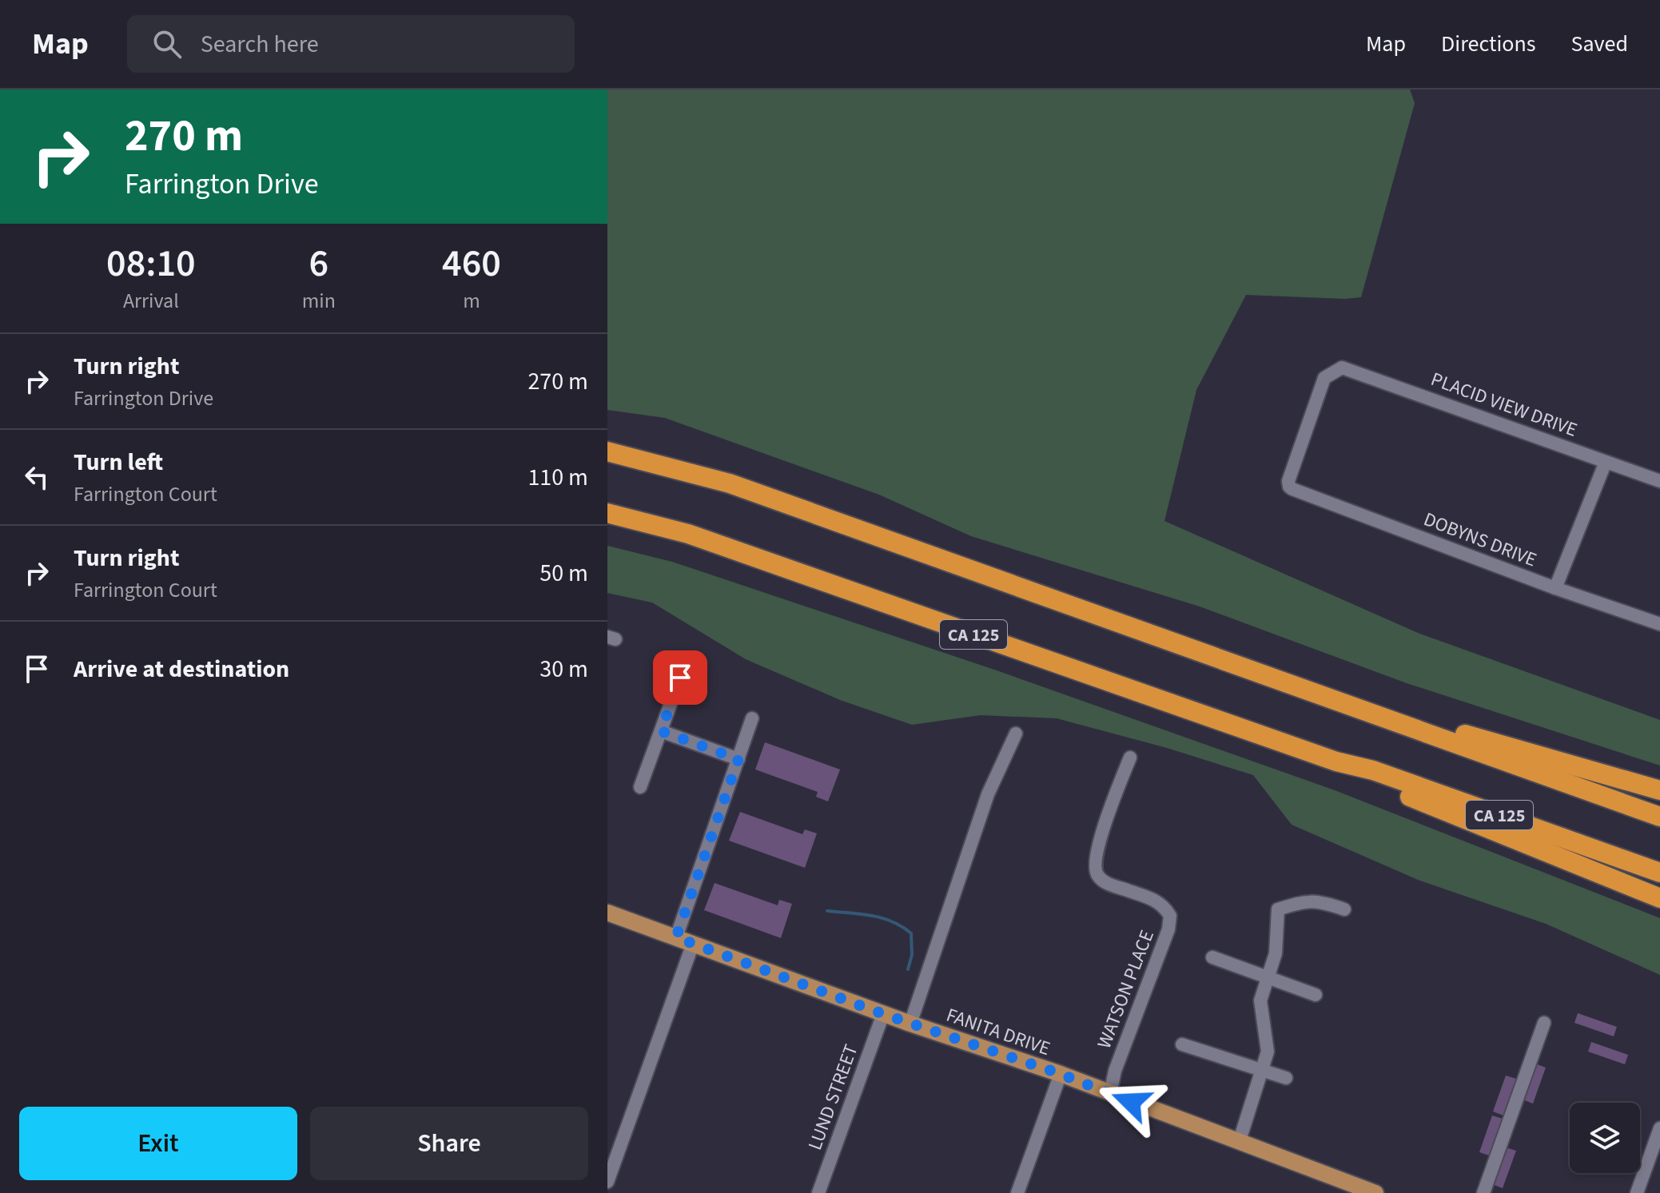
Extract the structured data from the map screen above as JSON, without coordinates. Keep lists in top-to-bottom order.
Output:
{
  "streets": {
    "highway": ["CA 125"],
    "main road": ["FANITA DRIVE"],
    "street": [
      "PLACID VIEW DRIVE",
      "DOBYNS DRIVE",
      "WATSON PLACE",
      "LUND STREET"
    ]
  },
  "crossings": [
    ["PLACID VIEW DRIVE", "DOBYNS DRIVE"],
    ["WATSON PLACE", "FANITA DRIVE"],
    ["FANITA DRIVE", "LUND STREET"]
  ],
  "page": {
    "header": "Map",
    "search": "Search here",
    "nav": ["Map", "Directions", "Saved"],
    "turn": ["270 m", "Farrington Drive"],
    "eta": [
      "08:10",
      "Arrival",
      "6",
      "min",
      "460",
      "m"
    ],
    "list": [
      {
        "name": "Turn right",
        "note": "Farrington Drive",
        "value": "270 m"
      },
      {
        "name": "Turn left",
        "note": "Farrington Court",
        "value": "110 m"
      },
      {
        "name": "Turn right",
        "note": "Farrington Court",
        "value": "50 m"
      },
      {
        "name": "Arrive at destination",
        "value": "30 m"
      }
    ],
    "buttons": ["Exit", "Share"]
  }
}
